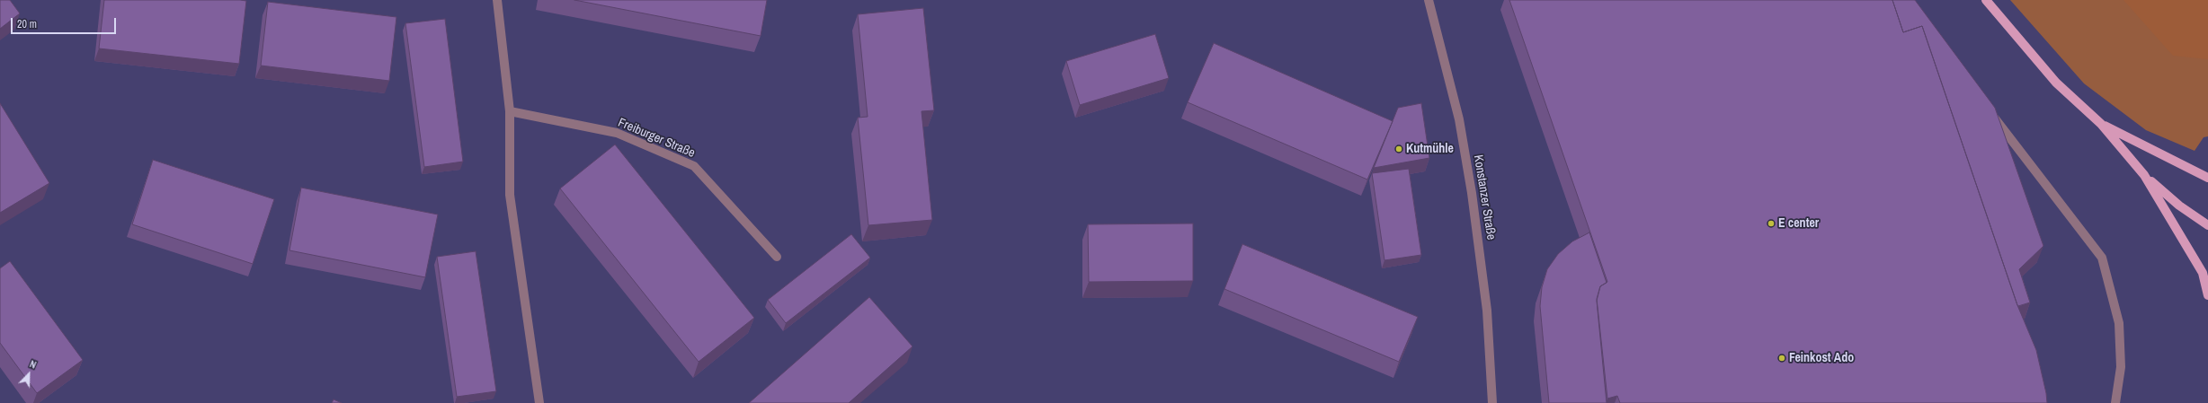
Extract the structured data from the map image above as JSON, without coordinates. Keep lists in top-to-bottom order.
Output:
{
  "streets": {
    "street": ["Freiburger Straße", "Konstanzer Straße"]
  },
  "places": ["Kutmühle", "E center", "Feinkost Ado"],
  "scale_bar": "20 m",
  "north": "top right"
}
